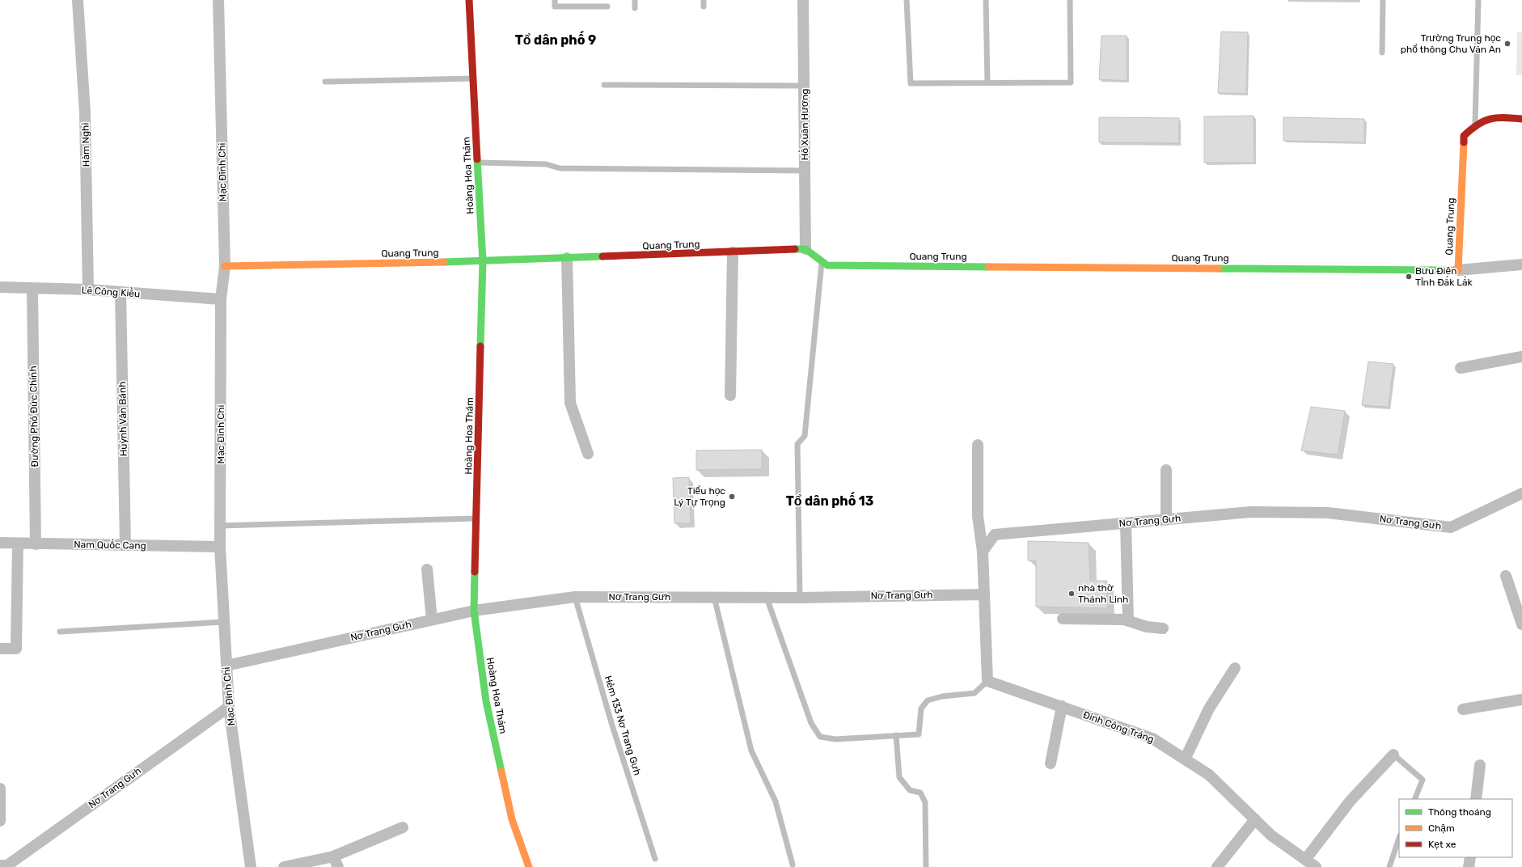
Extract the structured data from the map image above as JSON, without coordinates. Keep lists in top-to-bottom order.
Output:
{
  "streets": {
    "street": [
      "Hồ Xuân Hương",
      "Hàm Nghi",
      "Mạc Đĩnh Chi",
      "Hoàng Hoa Thám",
      "Quang Trung",
      "Lê Công Kiều",
      "Đường Phó Đức Chính",
      "Huỳnh Văn Bánh",
      "Nơ Trang Gưh",
      "Nam Quốc Cang",
      "Đinh Công Tráng"
    ],
    "lane": ["Hẻm 133 Nơ Trang Gưh"]
  },
  "crossings": [
    ["Hồ Xuân Hương", "Quang Trung"],
    ["Hàm Nghi", "Lê Công Kiều"],
    ["Mạc Đĩnh Chi", "Quang Trung"],
    ["Mạc Đĩnh Chi", "Lê Công Kiều"],
    ["Mạc Đĩnh Chi", "Nơ Trang Gưh"],
    ["Mạc Đĩnh Chi", "Nam Quốc Cang"],
    ["Hoàng Hoa Thám", "Quang Trung"],
    ["Hoàng Hoa Thám", "Nơ Trang Gưh"],
    ["Lê Công Kiều", "Đường Phó Đức Chính"],
    ["Lê Công Kiều", "Huỳnh Văn Bánh"],
    ["Đường Phó Đức Chính", "Nam Quốc Cang"],
    ["Huỳnh Văn Bánh", "Nam Quốc Cang"],
    ["Nơ Trang Gưh", "Hẻm 133 Nơ Trang Gưh"]
  ],
  "districts": ["Tổ dân phố 9", "Tổ dân phố 13"],
  "places": [
    "Trường Trung học phổ thông Chu Văn An",
    "Bưu Điện Tỉnh Đắk Lắk",
    "Tiểu học Lý Tự Trọng",
    "nhà thờ Thánh Linh"
  ],
  "legend": ["Thông thoáng", "Chậm", "Kẹt xe"]
}
